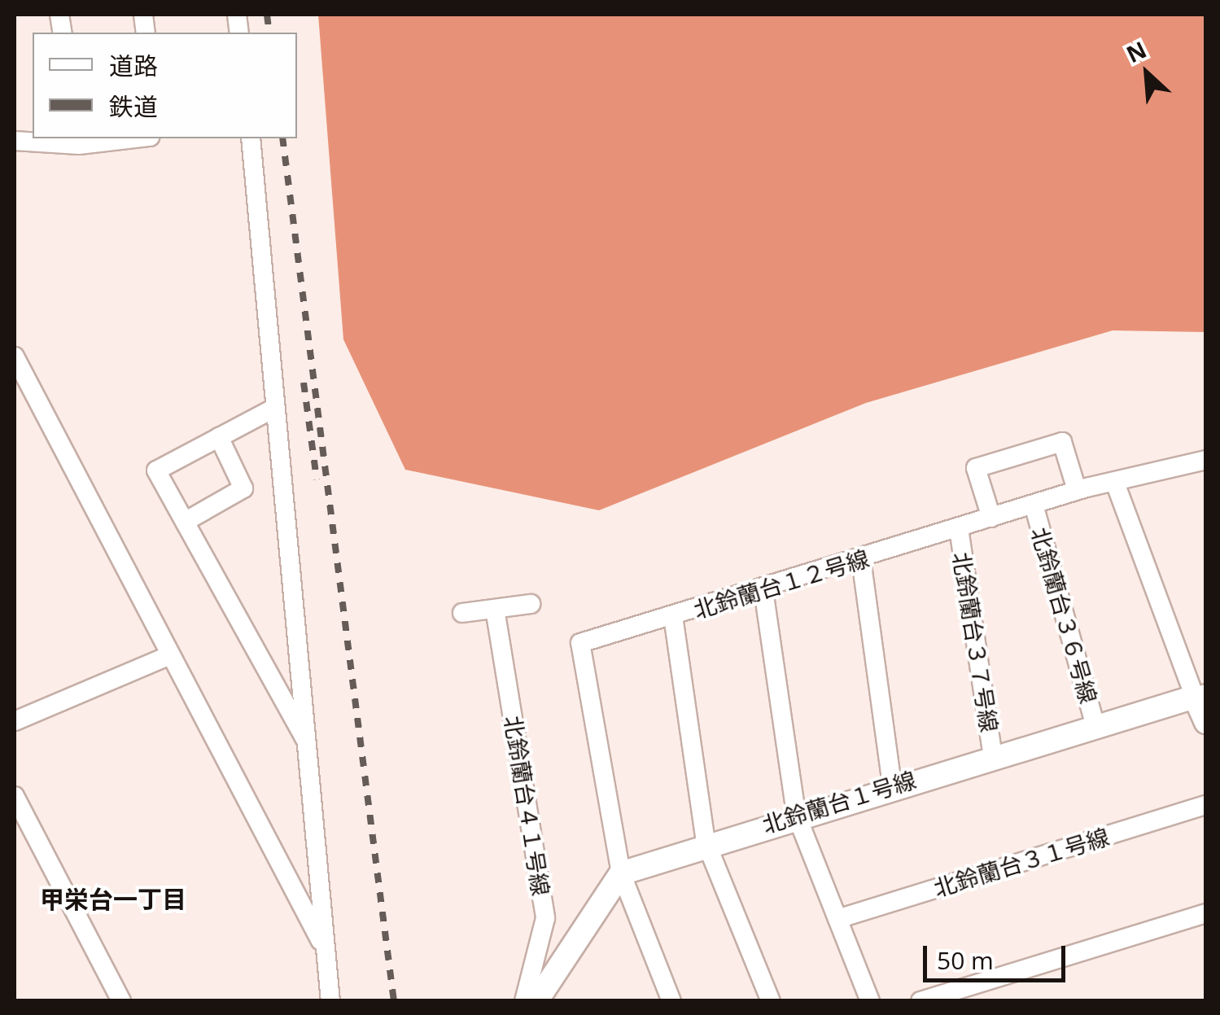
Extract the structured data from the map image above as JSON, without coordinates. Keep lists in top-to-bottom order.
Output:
{
  "streets": {
    "street": [
      "北鈴蘭台１２号線",
      "北鈴蘭台３６号線",
      "北鈴蘭台３７号線",
      "北鈴蘭台１号線",
      "北鈴蘭台４１号線",
      "北鈴蘭台３１号線"
    ]
  },
  "crossings": [
    ["北鈴蘭台１２号線", "北鈴蘭台３６号線"],
    ["北鈴蘭台１２号線", "北鈴蘭台３７号線"],
    ["北鈴蘭台１２号線", "北鈴蘭台１号線"],
    ["北鈴蘭台３６号線", "北鈴蘭台１号線"],
    ["北鈴蘭台３７号線", "北鈴蘭台１号線"]
  ],
  "districts": ["甲栄台一丁目"],
  "legend": ["道路", "鉄道"],
  "scale_bar": "50 m",
  "north": "top left"
}
